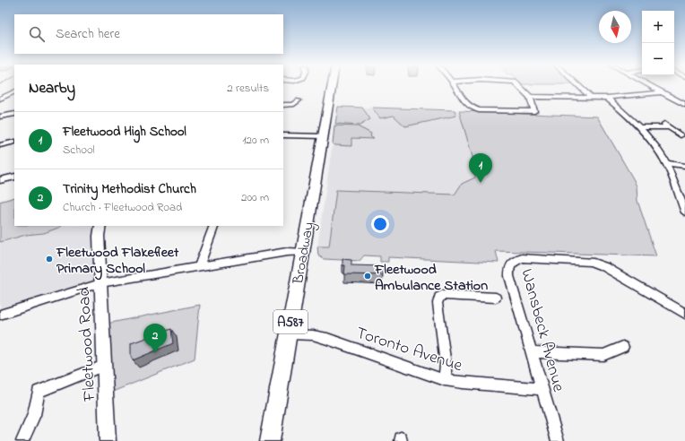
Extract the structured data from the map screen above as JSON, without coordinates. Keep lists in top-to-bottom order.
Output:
{
  "streets": {
    "main road": ["Broadway", "A587"],
    "street": ["Wansbeck Avenue", "Fleetwood Road", "Toronto Avenue"]
  },
  "crossings": [
    ["Broadway", "Toronto Avenue"],
    ["Wansbeck Avenue", "Toronto Avenue"]
  ],
  "places": ["Fleetwood Flakefleet Primary School", "Fleetwood Ambulance Station"],
  "north": "bottom",
  "page": {
    "map_buttons": ["+", "−"],
    "search": "Search here",
    "heading": ["Nearby", "2 results"],
    "list": [
      {
        "mark": "1",
        "name": "Fleetwood High School",
        "note": "School",
        "value": "120 m"
      },
      {
        "mark": "2",
        "name": "Trinity Methodist Church",
        "note": "Church · Fleetwood Road",
        "value": "200 m"
      }
    ],
    "pins": ["1", "2"]
  }
}
